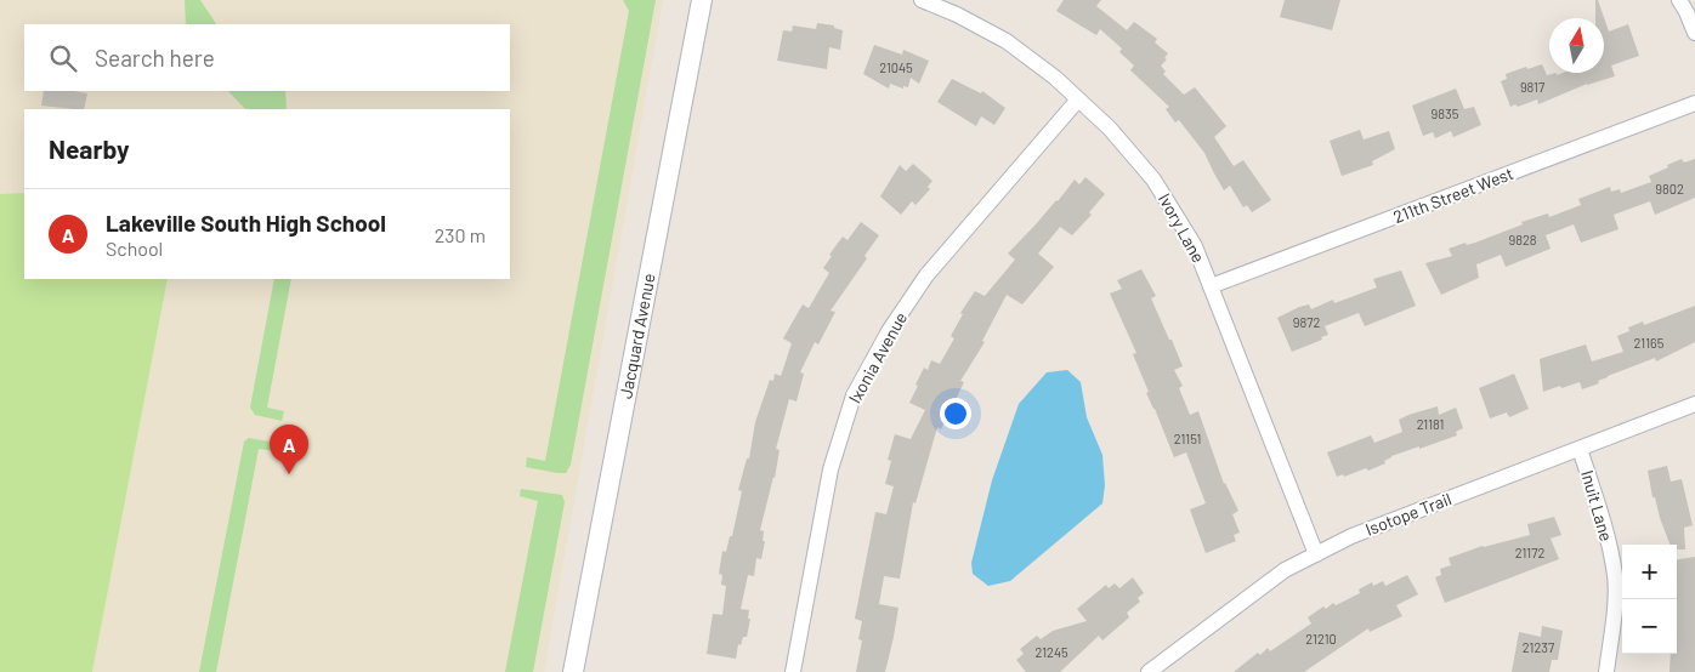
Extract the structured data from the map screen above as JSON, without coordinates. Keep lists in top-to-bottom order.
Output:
{
  "streets": {
    "street": [
      "211th Street West",
      "Ivory Lane",
      "Jacquard Avenue",
      "Ixonia Avenue",
      "Inuit Lane",
      "Isotope Trail"
    ]
  },
  "crossings": [
    ["211th Street West", "Ivory Lane"],
    ["Ivory Lane", "Ixonia Avenue"],
    ["Ivory Lane", "Isotope Trail"],
    ["Inuit Lane", "Isotope Trail"]
  ],
  "house_numbers": [
    "21045",
    "9817",
    "9835",
    "9802",
    "9828",
    "9872",
    "21165",
    "21181",
    "21151",
    "21172",
    "21210",
    "21237",
    "21245"
  ],
  "north": "top",
  "page": {
    "search": "Search here",
    "heading": "Nearby",
    "list": [
      {
        "mark": "A",
        "name": "Lakeville South High School",
        "note": "School",
        "value": "230 m"
      }
    ],
    "pins": "A",
    "map_buttons": ["+", "−"]
  }
}
